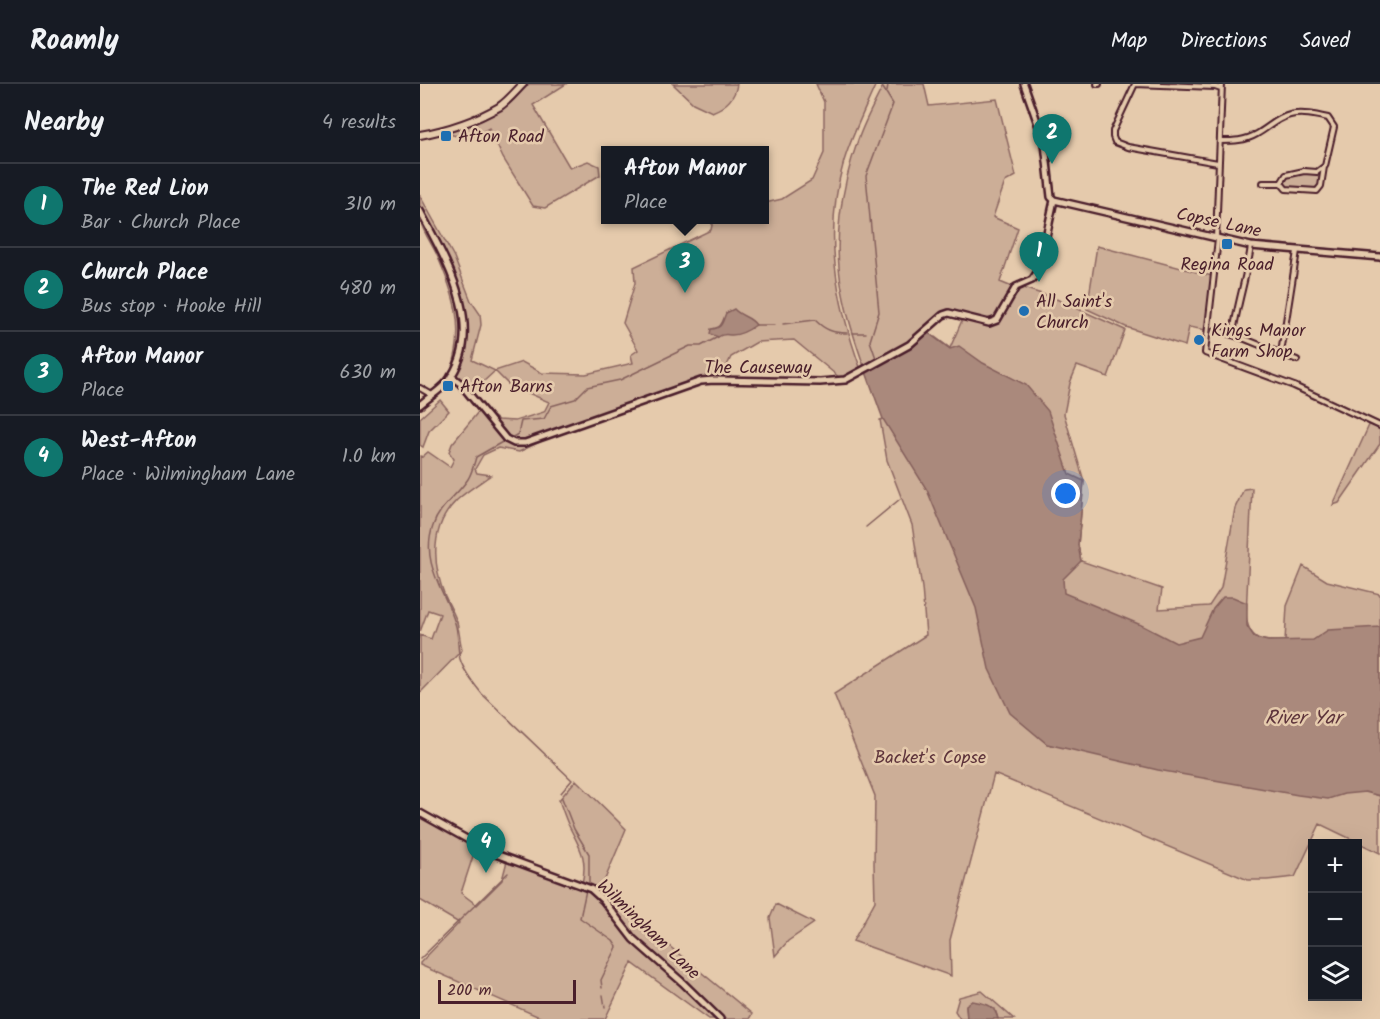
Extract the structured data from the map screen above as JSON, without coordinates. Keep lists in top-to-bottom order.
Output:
{
  "streets": {
    "street": ["Copse Lane", "The Causeway", "Wilmingham Lane"]
  },
  "crossings": [
    ["Copse Lane", "The Causeway"]
  ],
  "water": ["River Yar"],
  "parks": ["Backet's Copse"],
  "places": {
    "transit": ["Afton Road", "Regina Road", "Afton Barns"],
    "other": ["All Saint's Church", "Kings Manor Farm Shop"]
  },
  "scale_bar": "200 m",
  "page": {
    "header": "Roamly",
    "nav": ["Map", "Directions", "Saved"],
    "heading": ["Nearby", "4 results"],
    "pins": [
      "2",
      "1",
      "3",
      "4"
    ],
    "popup": ["Afton Manor", "Place"],
    "list": [
      {
        "mark": "1",
        "name": "The Red Lion",
        "note": "Bar · Church Place",
        "value": "310 m"
      },
      {
        "mark": "2",
        "name": "Church Place",
        "note": "Bus stop · Hooke Hill",
        "value": "480 m"
      },
      {
        "mark": "3",
        "name": "Afton Manor",
        "note": "Place",
        "value": "630 m"
      },
      {
        "mark": "4",
        "name": "West-Afton",
        "note": "Place · Wilmingham Lane",
        "value": "1.0 km"
      }
    ],
    "map_buttons": ["+", "−"],
    "scale": "200 m"
  }
}
